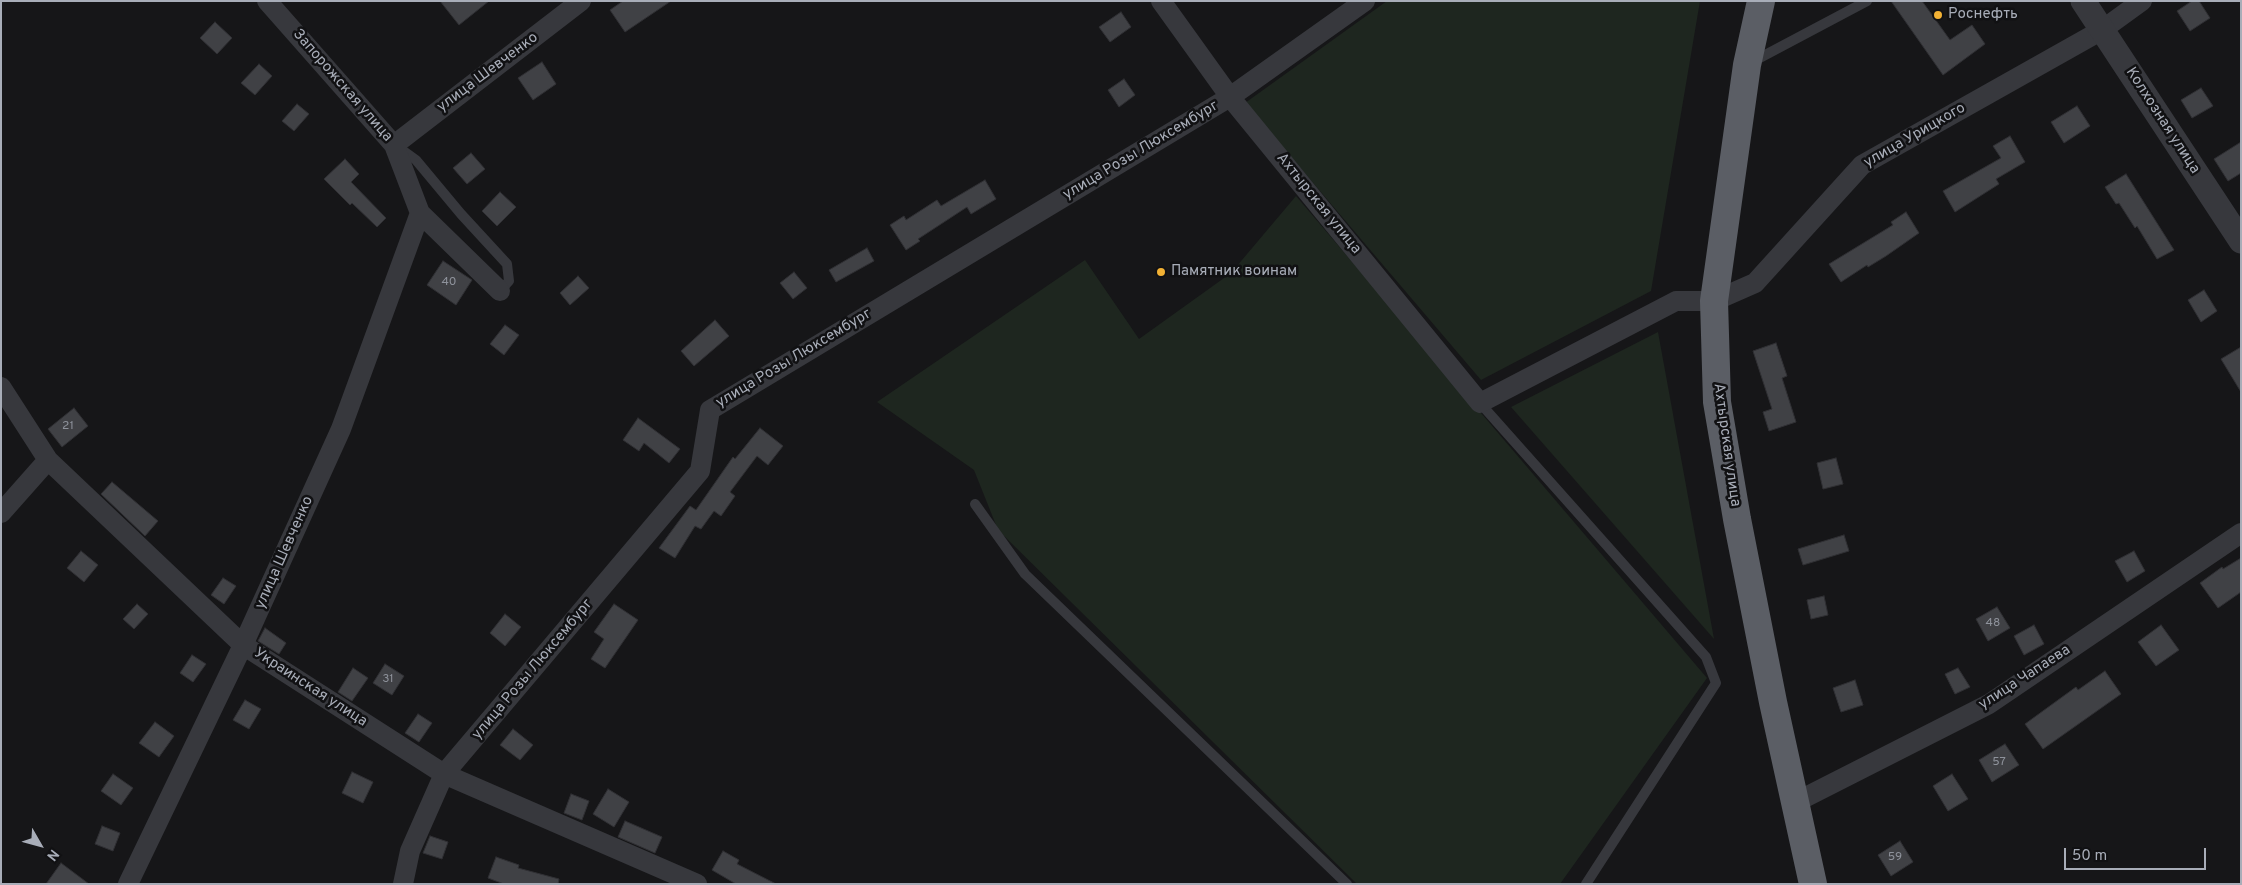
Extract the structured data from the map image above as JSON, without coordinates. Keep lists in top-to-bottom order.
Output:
{
  "streets": {
    "highway": ["Ахтырская улица"],
    "street": [
      "улица Шевченко",
      "Запорожская улица",
      "Колхозная улица",
      "улица Урицкого",
      "улица Розы Люксембург",
      "улица Чапаева",
      "Украинская улица"
    ]
  },
  "crossings": [
    ["улица Шевченко", "Запорожская улица"],
    ["улица Шевченко", "Украинская улица"],
    ["Колхозная улица", "улица Урицкого"],
    ["улица Урицкого", "Ахтырская улица"],
    ["улица Розы Люксембург", "Ахтырская улица"],
    ["улица Розы Люксембург", "Украинская улица"],
    ["Ахтырская улица", "улица Чапаева"]
  ],
  "places": ["Роснефть", "Памятник воинам"],
  "house_numbers": [
    "40",
    "21",
    "48",
    "31",
    "57",
    "59"
  ],
  "scale_bar": "50 m",
  "north": "bottom right"
}
